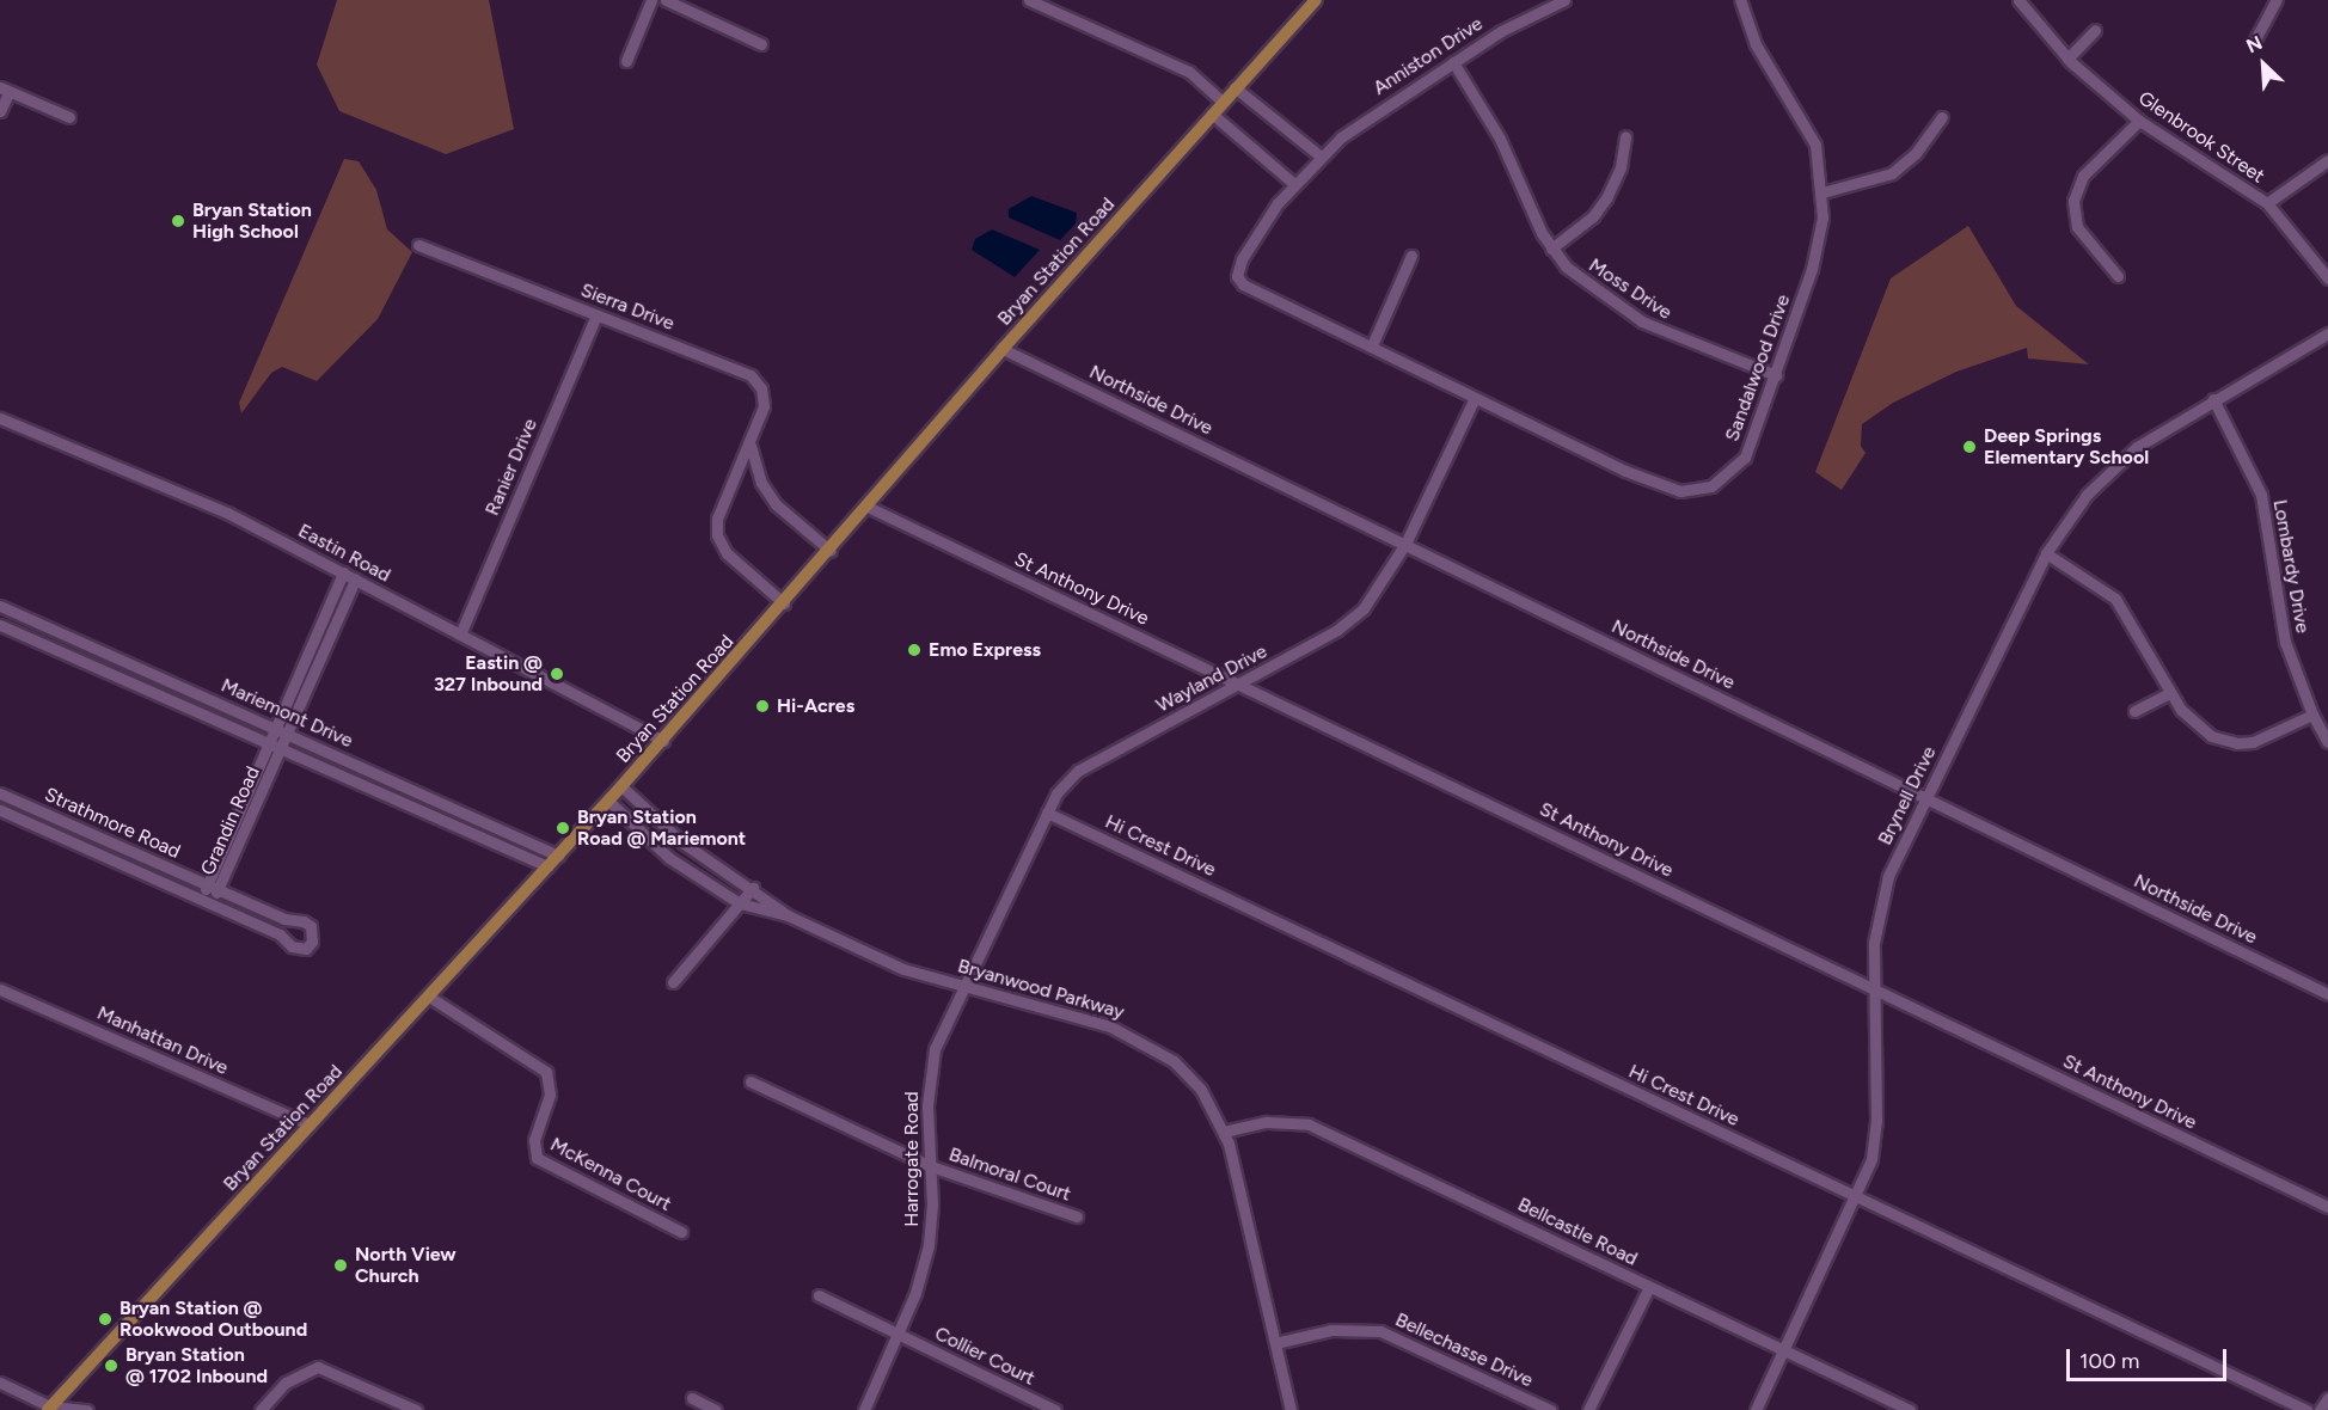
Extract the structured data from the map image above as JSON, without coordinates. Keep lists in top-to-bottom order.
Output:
{
  "streets": {
    "main road": ["Bryan Station Road"],
    "street": [
      "Anniston Drive",
      "Glenbrook Street",
      "Moss Drive",
      "Sierra Drive",
      "Sandalwood Drive",
      "Northside Drive",
      "Ranier Drive",
      "Eastin Road",
      "Lombardy Drive",
      "St Anthony Drive",
      "Wayland Drive",
      "Mariemont Drive",
      "Brynell Drive",
      "Grandin Road",
      "Strathmore Road",
      "Hi Crest Drive",
      "Bryanwood Parkway",
      "Manhattan Drive",
      "Harrogate Road",
      "McKenna Court",
      "Balmoral Court",
      "Bellcastle Road",
      "Bellechasse Drive",
      "Collier Court"
    ]
  },
  "crossings": [
    ["Anniston Drive", "Moss Drive"],
    ["Anniston Drive", "Sandalwood Drive"],
    ["Bryan Station Road", "Sierra Drive"],
    ["Bryan Station Road", "Northside Drive"],
    ["Bryan Station Road", "Eastin Road"],
    ["Bryan Station Road", "St Anthony Drive"],
    ["Bryan Station Road", "Mariemont Drive"],
    ["Bryan Station Road", "Bryanwood Parkway"],
    ["Bryan Station Road", "Manhattan Drive"],
    ["Bryan Station Road", "McKenna Court"],
    ["Moss Drive", "Sandalwood Drive"],
    ["Sierra Drive", "Ranier Drive"],
    ["Sandalwood Drive", "Wayland Drive"],
    ["Northside Drive", "Wayland Drive"],
    ["Northside Drive", "Brynell Drive"],
    ["Ranier Drive", "Eastin Road"],
    ["Eastin Road", "Grandin Road"],
    ["Lombardy Drive", "Brynell Drive"],
    ["St Anthony Drive", "Wayland Drive"],
    ["St Anthony Drive", "Brynell Drive"],
    ["Wayland Drive", "Hi Crest Drive"],
    ["Wayland Drive", "Bryanwood Parkway"],
    ["Wayland Drive", "Harrogate Road"],
    ["Mariemont Drive", "Grandin Road"],
    ["Brynell Drive", "Hi Crest Drive"],
    ["Brynell Drive", "Bellcastle Road"],
    ["Grandin Road", "Strathmore Road"],
    ["Bryanwood Parkway", "Harrogate Road"],
    ["Bryanwood Parkway", "Bellcastle Road"],
    ["Bryanwood Parkway", "Bellechasse Drive"],
    ["Harrogate Road", "Balmoral Court"],
    ["Harrogate Road", "Collier Court"]
  ],
  "places": [
    "Bryan Station High School",
    "Deep Springs Elementary School",
    "Emo Express",
    "Eastin @ 327 Inbound",
    "Hi-Acres",
    "Bryan Station Road @ Mariemont",
    "North View Church",
    "Bryan Station @ Rookwood Outbound",
    "Bryan Station @ 1702 Inbound"
  ],
  "scale_bar": "100 m",
  "north": "top left"
}
